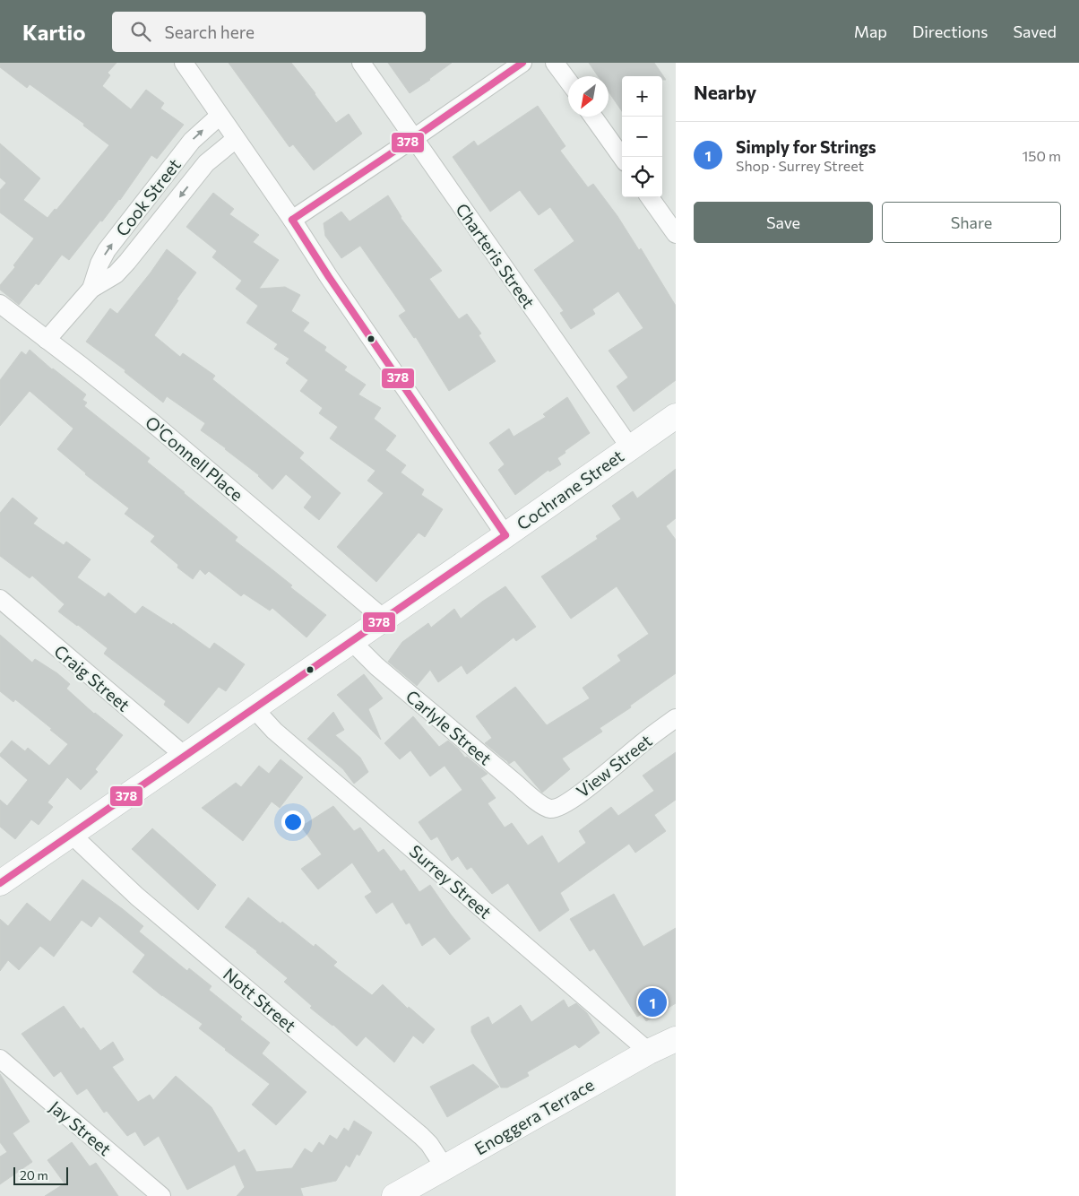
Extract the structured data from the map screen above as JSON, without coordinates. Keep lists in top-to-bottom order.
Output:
{
  "streets": {
    "street": [
      "Cook Street",
      "Charteris Street",
      "O'Connell Place",
      "Cochrane Street",
      "Craig Street",
      "Carlyle Street",
      "View Street",
      "Surrey Street",
      "Nott Street",
      "Enoggera Terrace",
      "Jay Street"
    ]
  },
  "crossings": [
    ["Cook Street", "O'Connell Place"],
    ["Charteris Street", "Cochrane Street"],
    ["O'Connell Place", "Cochrane Street"],
    ["Cochrane Street", "Craig Street"],
    ["Cochrane Street", "Carlyle Street"],
    ["Cochrane Street", "Surrey Street"],
    ["Cochrane Street", "Nott Street"],
    ["Carlyle Street", "View Street"],
    ["Surrey Street", "Enoggera Terrace"],
    ["Nott Street", "Enoggera Terrace"]
  ],
  "lines": ["transit line 378"],
  "scale_bar": "20 m",
  "north": "bottom left",
  "page": {
    "header": "Kartio",
    "search": "Search here",
    "nav": ["Map", "Directions", "Saved"],
    "heading": "Nearby",
    "map_buttons": ["+", "−"],
    "list": [
      {
        "mark": "1",
        "name": "Simply for Strings",
        "note": "Shop · Surrey Street",
        "value": "150 m"
      }
    ],
    "buttons": ["Save", "Share"],
    "pins": "1",
    "scale": "20 m"
  }
}
